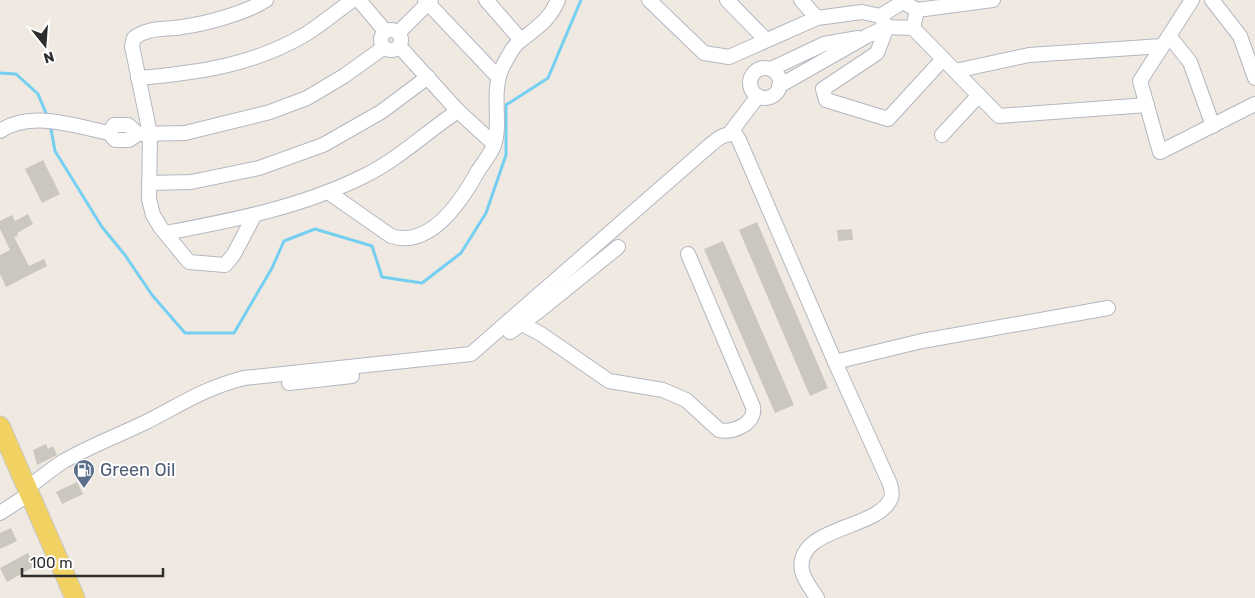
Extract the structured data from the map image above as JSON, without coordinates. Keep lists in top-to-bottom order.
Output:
{
  "places": {
    "fuel station": ["Green Oil"]
  },
  "scale_bar": "100 m",
  "north": "bottom"
}
